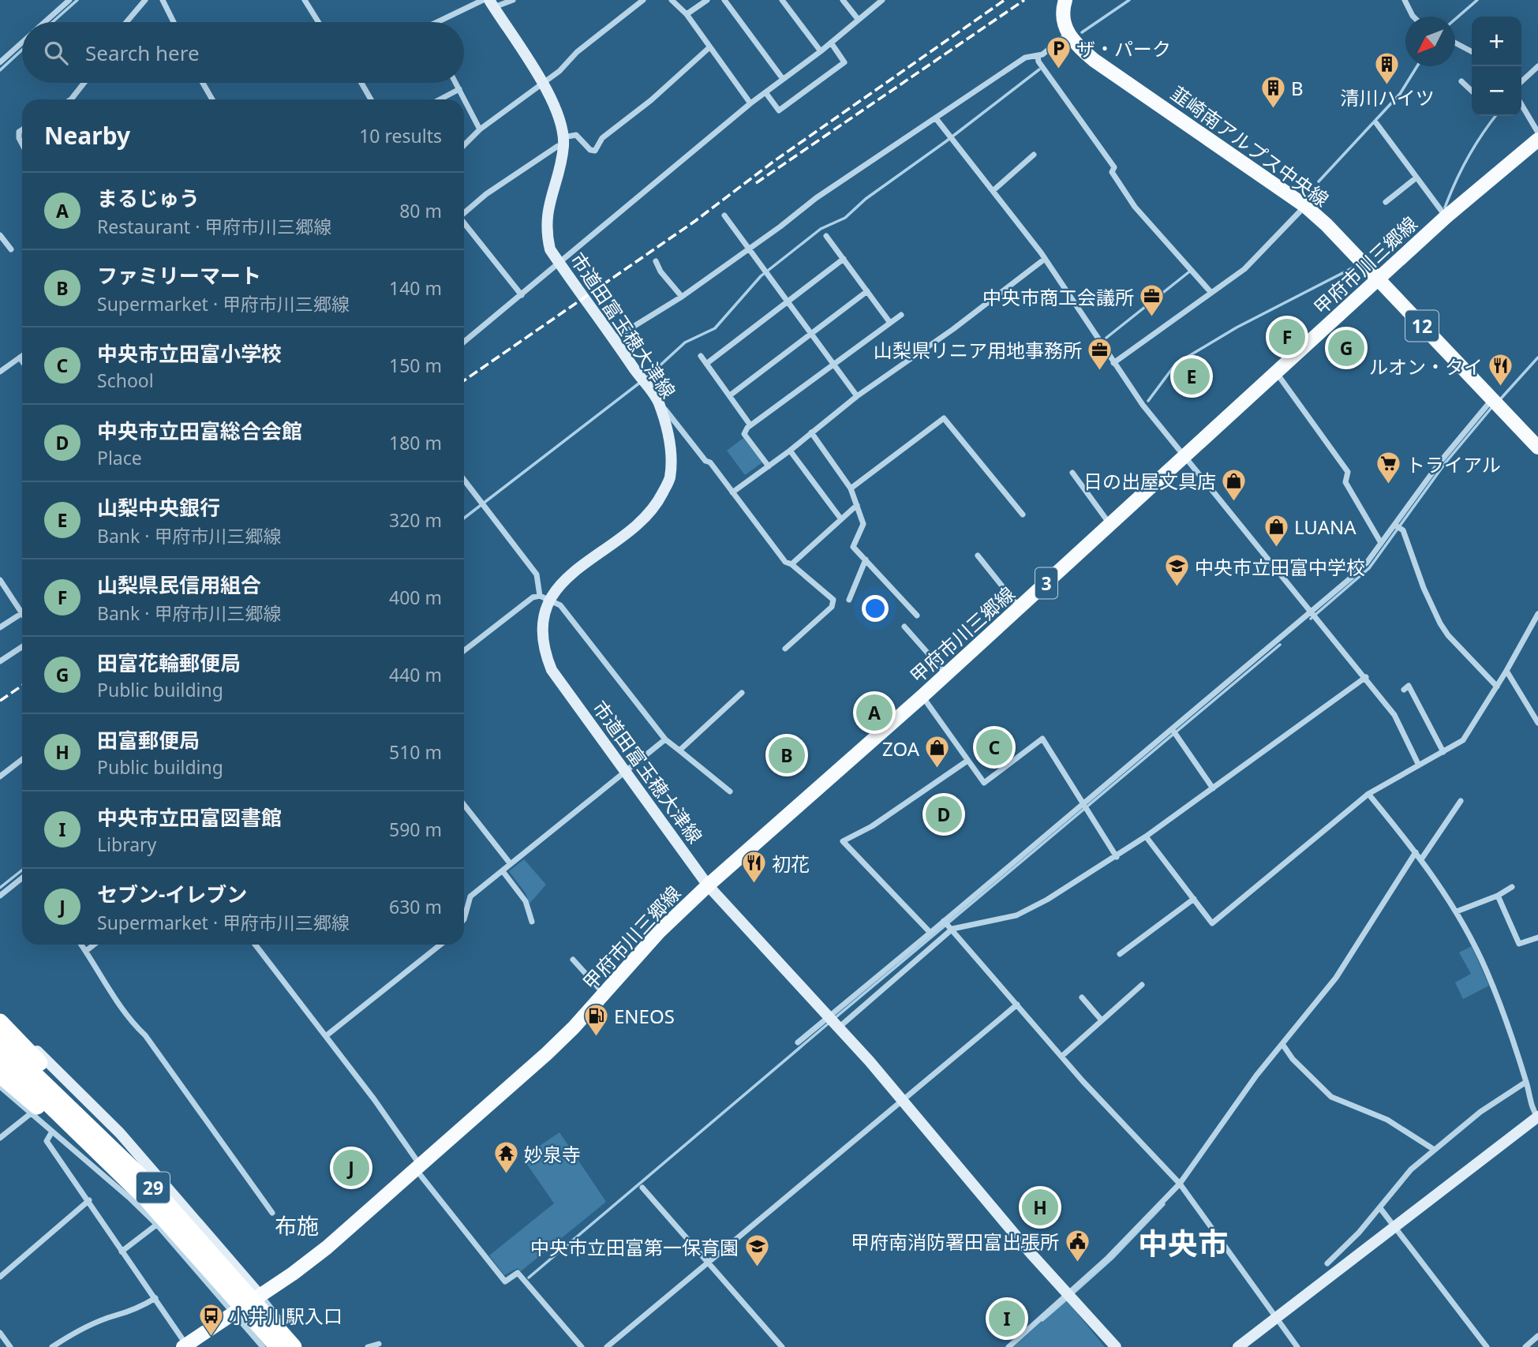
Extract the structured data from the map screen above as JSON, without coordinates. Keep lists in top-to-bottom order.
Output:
{
  "streets": {
    "highway": ["29"],
    "main road": [
      "韮崎南アルプス中央線",
      "甲府市川三郷線",
      "12",
      "3"
    ],
    "street": ["市道田富玉穂大津線"]
  },
  "crossings": [
    ["韮崎南アルプス中央線", "甲府市川三郷線"],
    ["甲府市川三郷線", "市道田富玉穂大津線"]
  ],
  "districts": ["布施", "中央市"],
  "places": {
    "parking": ["ザ・パーク"],
    "building": ["清川ハイツ", "B"],
    "office": ["中央市商工会議所", "山梨県リニア用地事務所"],
    "restaurant": ["ルオン・タイ", "初花"],
    "supermarket": ["トライアル"],
    "shop": ["日の出屋文具店", "LUANA", "ZOA"],
    "school or university": ["中央市立田富中学校", "中央市立田富第一保育園"],
    "fuel station": ["ENEOS"],
    "temple": ["妙泉寺"],
    "public building": ["甲府南消防署田富出張所"],
    "bus stop": ["小井川駅入口"]
  },
  "north": "bottom left",
  "page": {
    "map_buttons": ["+", "−"],
    "search": "Search here",
    "heading": ["Nearby", "10 results"],
    "list": [
      {
        "mark": "A",
        "name": "まるじゅう",
        "note": "Restaurant · 甲府市川三郷線",
        "value": "80 m"
      },
      {
        "mark": "B",
        "name": "ファミリーマート",
        "note": "Supermarket · 甲府市川三郷線",
        "value": "140 m"
      },
      {
        "mark": "C",
        "name": "中央市立田富小学校",
        "note": "School",
        "value": "150 m"
      },
      {
        "mark": "D",
        "name": "中央市立田富総合会館",
        "note": "Place",
        "value": "180 m"
      },
      {
        "mark": "E",
        "name": "山梨中央銀行",
        "note": "Bank · 甲府市川三郷線",
        "value": "320 m"
      },
      {
        "mark": "F",
        "name": "山梨県民信用組合",
        "note": "Bank · 甲府市川三郷線",
        "value": "400 m"
      },
      {
        "mark": "G",
        "name": "田富花輪郵便局",
        "note": "Public building",
        "value": "440 m"
      },
      {
        "mark": "H",
        "name": "田富郵便局",
        "note": "Public building",
        "value": "510 m"
      },
      {
        "mark": "I",
        "name": "中央市立田富図書館",
        "note": "Library",
        "value": "590 m"
      },
      {
        "mark": "J",
        "name": "セブン-イレブン",
        "note": "Supermarket · 甲府市川三郷線",
        "value": "630 m"
      }
    ],
    "pins": [
      "F",
      "G",
      "E",
      "A",
      "C",
      "B",
      "D",
      "J",
      "H",
      "I"
    ]
  }
}
